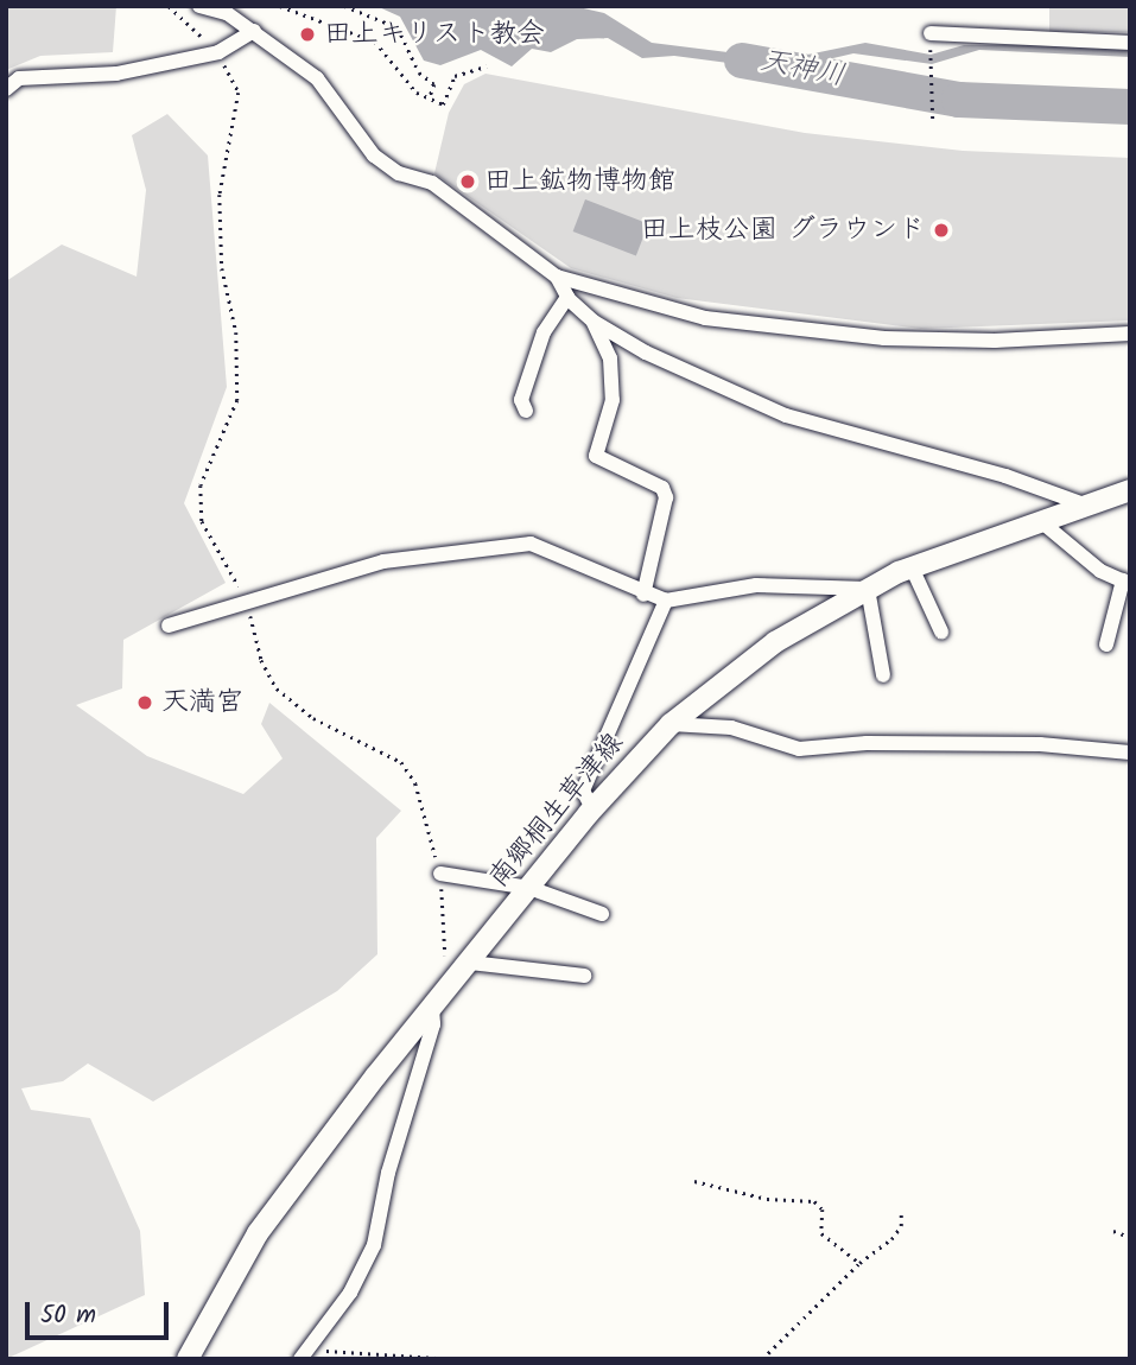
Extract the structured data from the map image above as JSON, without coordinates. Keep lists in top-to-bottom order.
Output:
{
  "streets": {
    "main road": ["南郷桐生草津線"]
  },
  "water": ["天神川"],
  "places": [
    "田上キリスト教会",
    "田上鉱物博物館",
    "田上枝公園 グラウンド",
    "天満宮"
  ],
  "scale_bar": "50 m"
}
